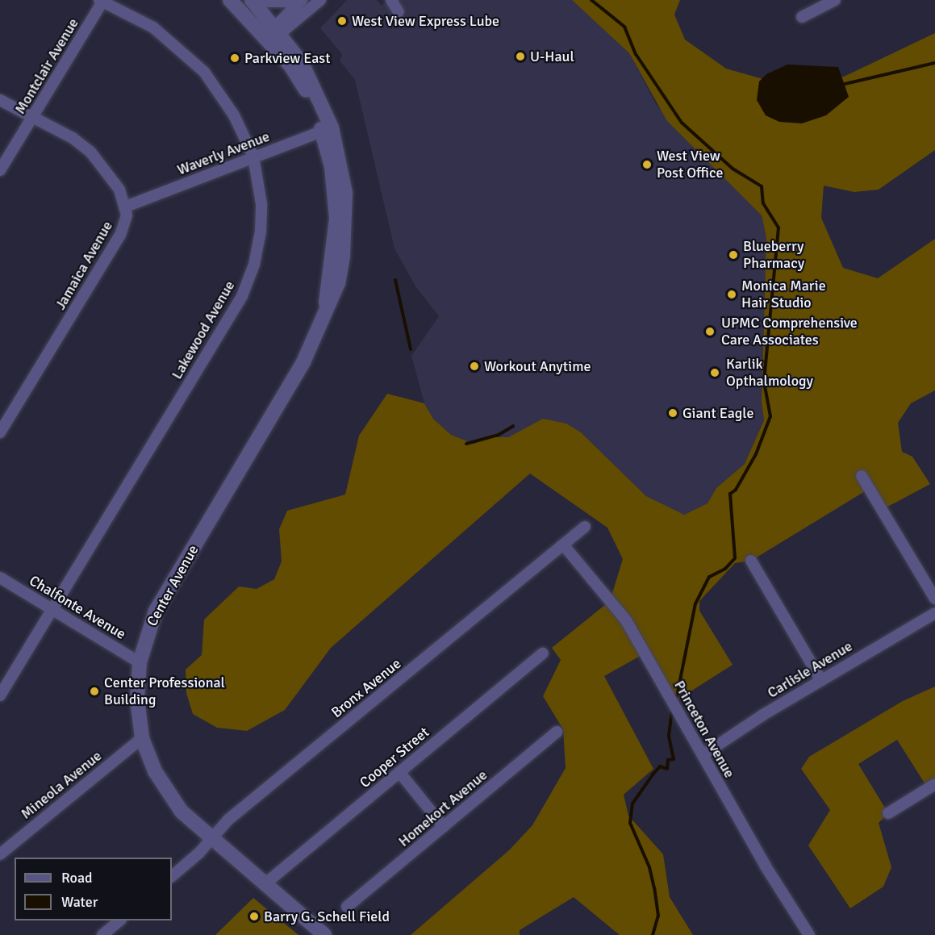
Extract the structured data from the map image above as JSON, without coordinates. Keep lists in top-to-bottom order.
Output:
{
  "streets": {
    "street": [
      "Montclair Avenue",
      "Waverly Avenue",
      "Jamaica Avenue",
      "Lakewood Avenue",
      "Center Avenue",
      "Chalfonte Avenue",
      "Carlisle Avenue",
      "Bronx Avenue",
      "Princeton Avenue",
      "Cooper Street",
      "Mineola Avenue",
      "Homekort Avenue"
    ]
  },
  "crossings": [
    ["Montclair Avenue", "Lakewood Avenue"],
    ["Waverly Avenue", "Jamaica Avenue"],
    ["Waverly Avenue", "Lakewood Avenue"],
    ["Waverly Avenue", "Center Avenue"],
    ["Lakewood Avenue", "Chalfonte Avenue"],
    ["Center Avenue", "Chalfonte Avenue"],
    ["Center Avenue", "Bronx Avenue"],
    ["Center Avenue", "Cooper Street"],
    ["Center Avenue", "Mineola Avenue"],
    ["Carlisle Avenue", "Princeton Avenue"],
    ["Bronx Avenue", "Princeton Avenue"]
  ],
  "places": [
    "West View Express Lube",
    "U-Haul",
    "Parkview East",
    "West View Post Office",
    "Blueberry Pharmacy",
    "Monica Marie Hair Studio",
    "UPMC Comprehensive Care Associates",
    "Workout Anytime",
    "Karlik Opthalmology",
    "Giant Eagle",
    "Center Professional Building",
    "Barry G. Schell Field"
  ],
  "legend": ["Road", "Water"]
}
